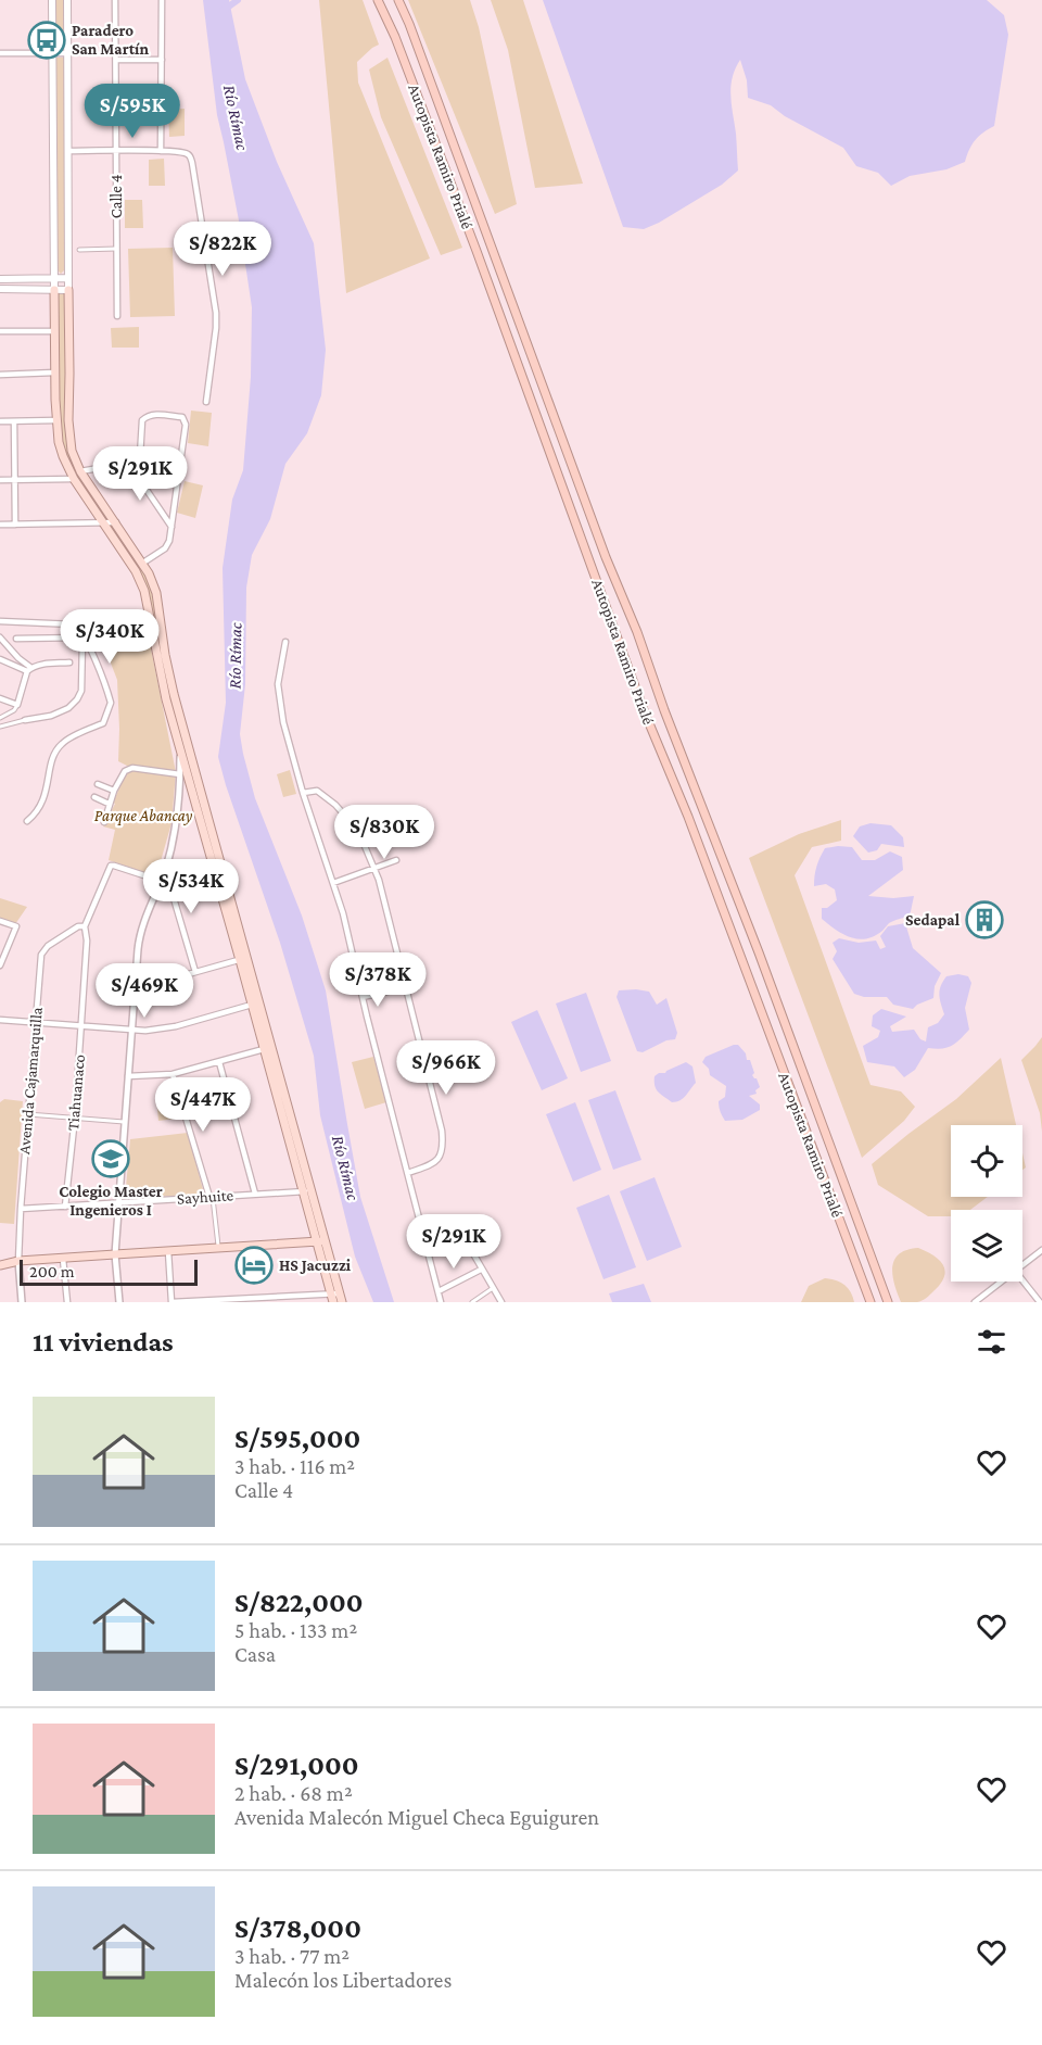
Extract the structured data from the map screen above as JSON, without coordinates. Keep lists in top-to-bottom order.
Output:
{
  "streets": {
    "highway": ["Autopista Ramiro Prialé"],
    "street": [
      "Calle 4",
      "Avenida Cajamarquilla",
      "Tiahuanaco",
      "Sayhuite"
    ]
  },
  "crossings": [
    ["Avenida Cajamarquilla", "Tiahuanaco"],
    ["Avenida Cajamarquilla", "Sayhuite"],
    ["Tiahuanaco", "Sayhuite"]
  ],
  "water": ["Río Rímac"],
  "parks": ["Parque Abancay"],
  "places": {
    "bus stop": ["Paradero San Martín"],
    "building": ["Sedapal"],
    "school or university": ["Colegio Master Ingenieros I"],
    "hotel": ["HS Jacuzzi"]
  },
  "scale_bar": "200 m",
  "page": {
    "price": [
      "S/595K",
      "S/822K",
      "S/291K",
      "S/340K",
      "S/830K",
      "S/534K",
      "S/378K",
      "S/469K",
      "S/966K",
      "S/447K",
      "S/291K"
    ],
    "scale": "200 m",
    "heading": "11 viviendas",
    "list": [
      {
        "name": "S/595,000",
        "note": "3 hab. · 116 m² · Calle 4"
      },
      {
        "name": "S/822,000",
        "note": "5 hab. · 133 m² · Casa"
      },
      {
        "name": "S/291,000",
        "note": "2 hab. · 68 m² · Avenida Malecón Miguel Checa Eguiguren"
      },
      {
        "name": "S/378,000",
        "note": "3 hab. · 77 m² · Malecón los Libertadores"
      }
    ]
  }
}
